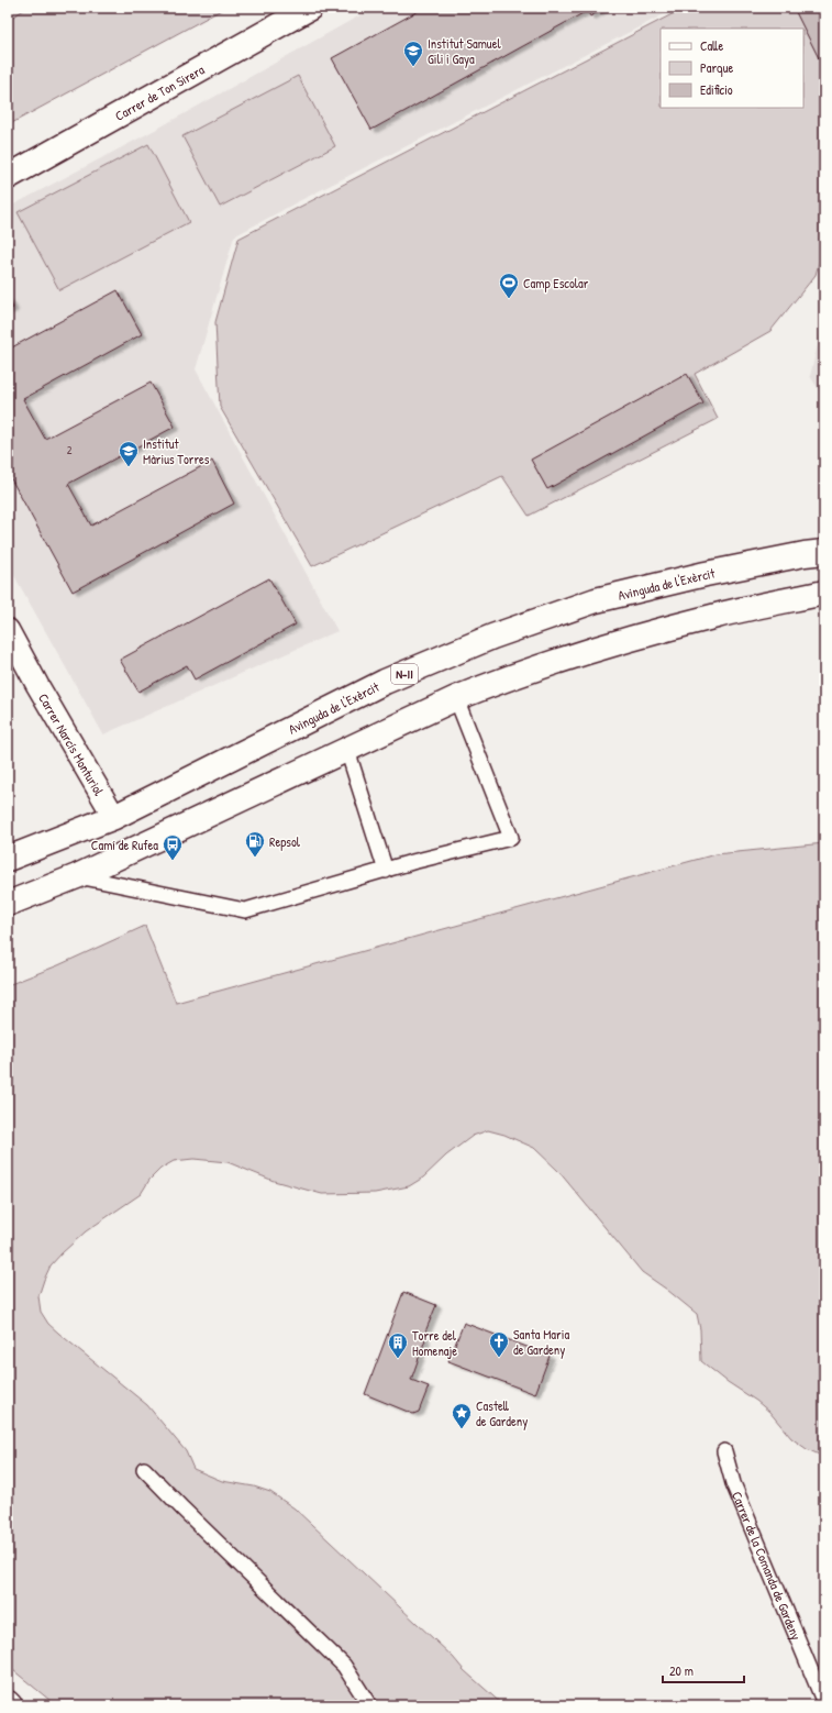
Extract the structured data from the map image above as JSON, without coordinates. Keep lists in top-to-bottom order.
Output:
{
  "streets": {
    "main road": ["Carrer de Ton Sirera", "Avinguda de l'Exèrcit", "N-II"],
    "street": ["Carrer Narcís Monturiol"],
    "lane": ["Carrer de la Comanda de Gardeny"]
  },
  "crossings": [
    ["Avinguda de l'Exèrcit", "Carrer Narcís Monturiol"]
  ],
  "places": {
    "school or university": ["Institut Samuel Gili i Gaya", "Institut Màrius Torres"],
    "sports": ["Camp Escolar"],
    "fuel station": ["Repsol"],
    "bus stop": ["Camí de Rufea"],
    "church": ["Santa Maria de Gardeny"],
    "building": ["Torre del Homenaje"],
    "place": ["Castell de Gardeny"]
  },
  "house_numbers": ["2"],
  "legend": ["Calle", "Parque", "Edificio"],
  "scale_bar": "20 m"
}
